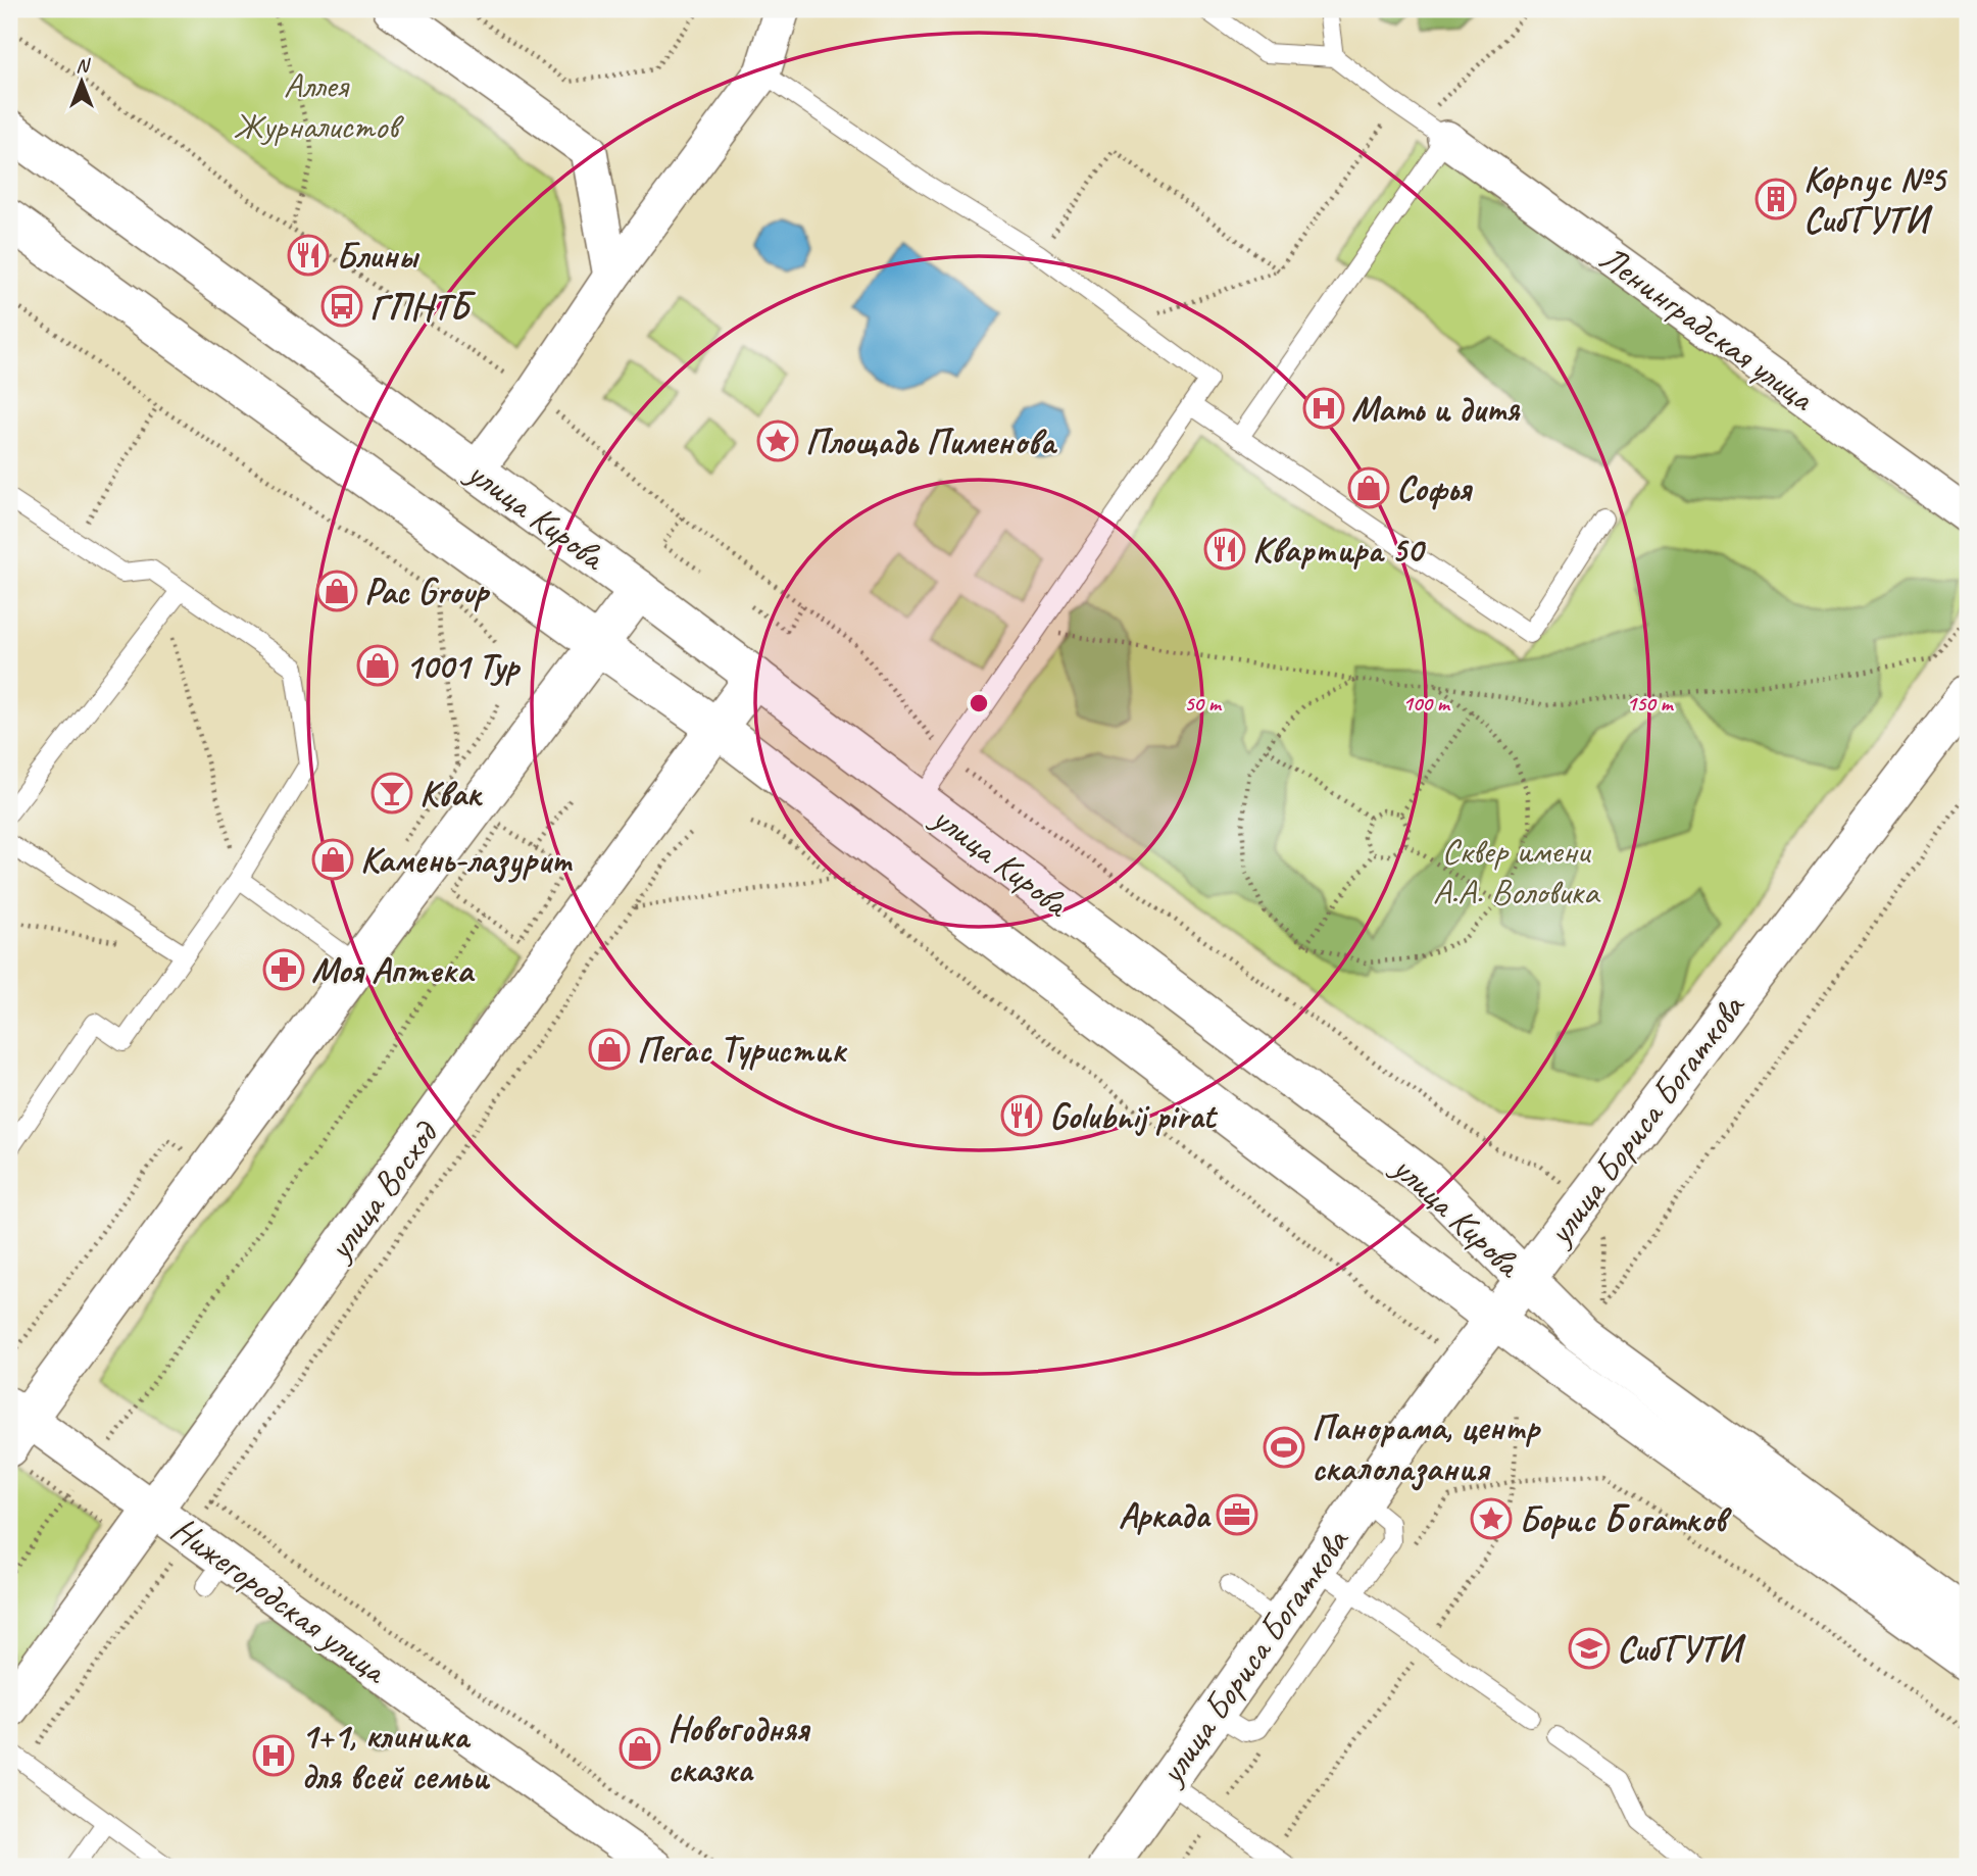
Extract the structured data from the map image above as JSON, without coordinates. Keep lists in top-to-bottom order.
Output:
{
  "streets": {
    "main road": ["улица Кирова", "улица Бориса Богаткова", "улица Восход"],
    "street": ["Ленинградская улица", "Нижегородская улица"]
  },
  "crossings": [
    ["улица Кирова", "улица Бориса Богаткова"],
    ["улица Кирова", "улица Восход"],
    ["улица Восход", "Нижегородская улица"]
  ],
  "parks": ["Аллея Журналистов", "Cквер имени А.А. Воловика"],
  "places": {
    "building": ["Корпус №5 СибГУТИ"],
    "restaurant": ["Блины", "Квартира 50", "Golubnij pirat"],
    "bus stop": ["ГПНТБ"],
    "hospital": ["Мать и дитя", "1+1, клиника для всей семьи"],
    "place": ["Площадь Пименова", "Борис Богатков"],
    "shop": [
      "Софья",
      "Pac Group",
      "1001 Тур",
      "Камень-лазурит",
      "Пегас Туристик",
      "Новогодняя сказка"
    ],
    "bar": ["Квак"],
    "pharmacy": ["Моя Аптека"],
    "sports": ["Панорама, центр скалолазания"],
    "office": ["Аркада"],
    "school or university": ["СибГУТИ"]
  },
  "north": "top",
  "rings": ["50 m", "100 m", "150 m"]
}
